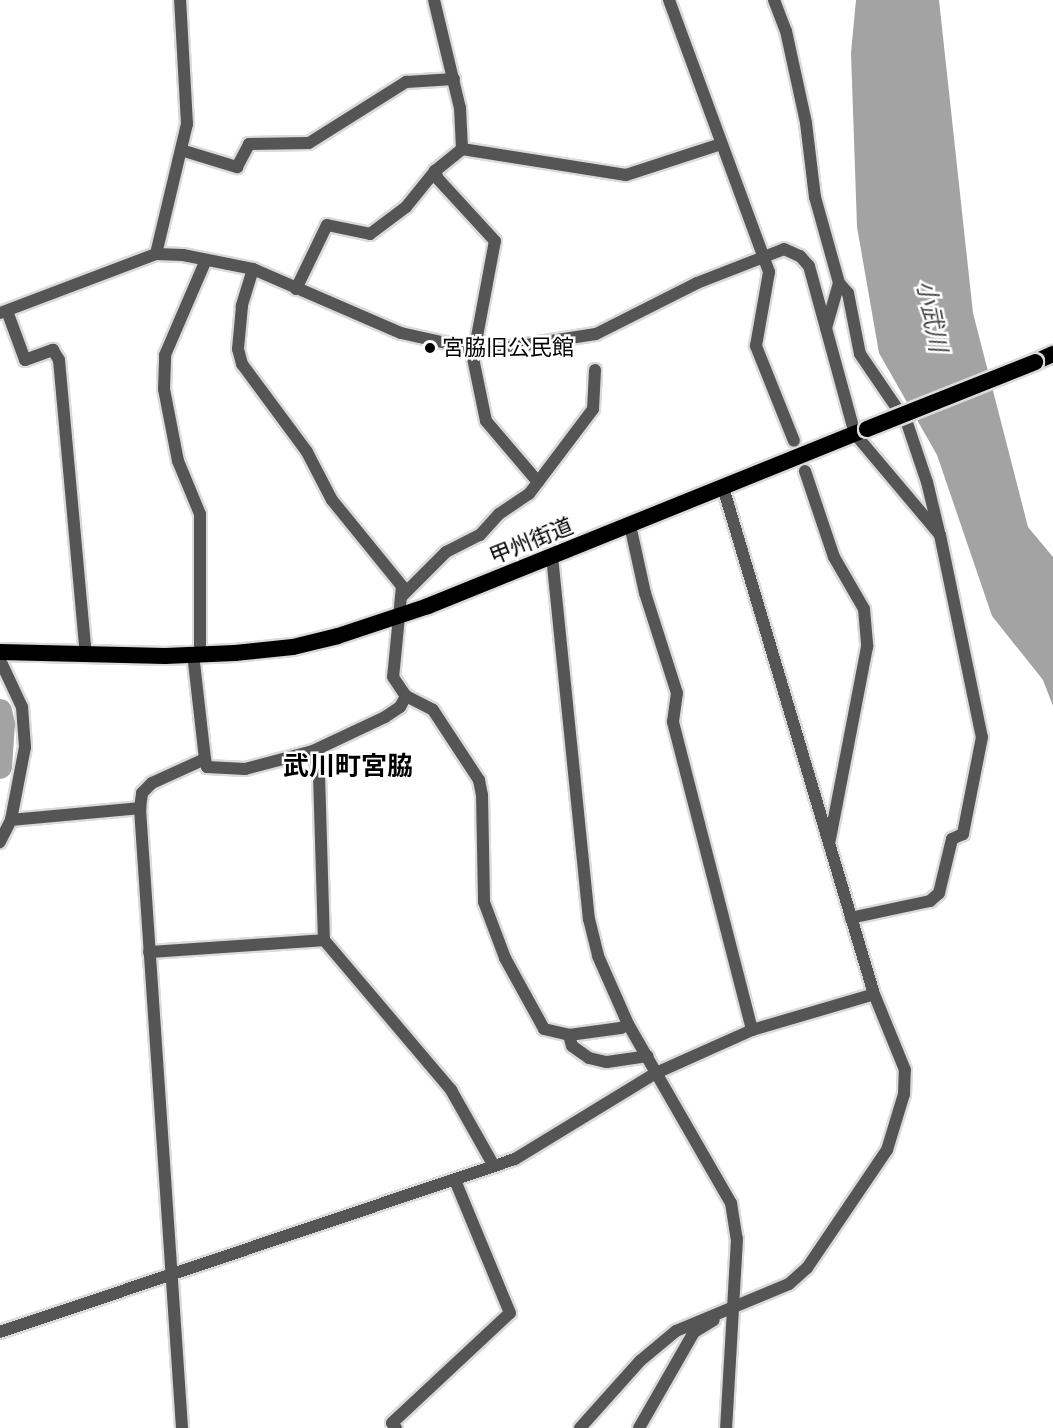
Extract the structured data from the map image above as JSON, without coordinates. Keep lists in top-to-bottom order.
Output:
{
  "streets": {
    "highway": ["甲州街道"]
  },
  "districts": ["武川町宮脇"],
  "water": ["小武川"],
  "places": ["宮脇旧公民館"]
}
